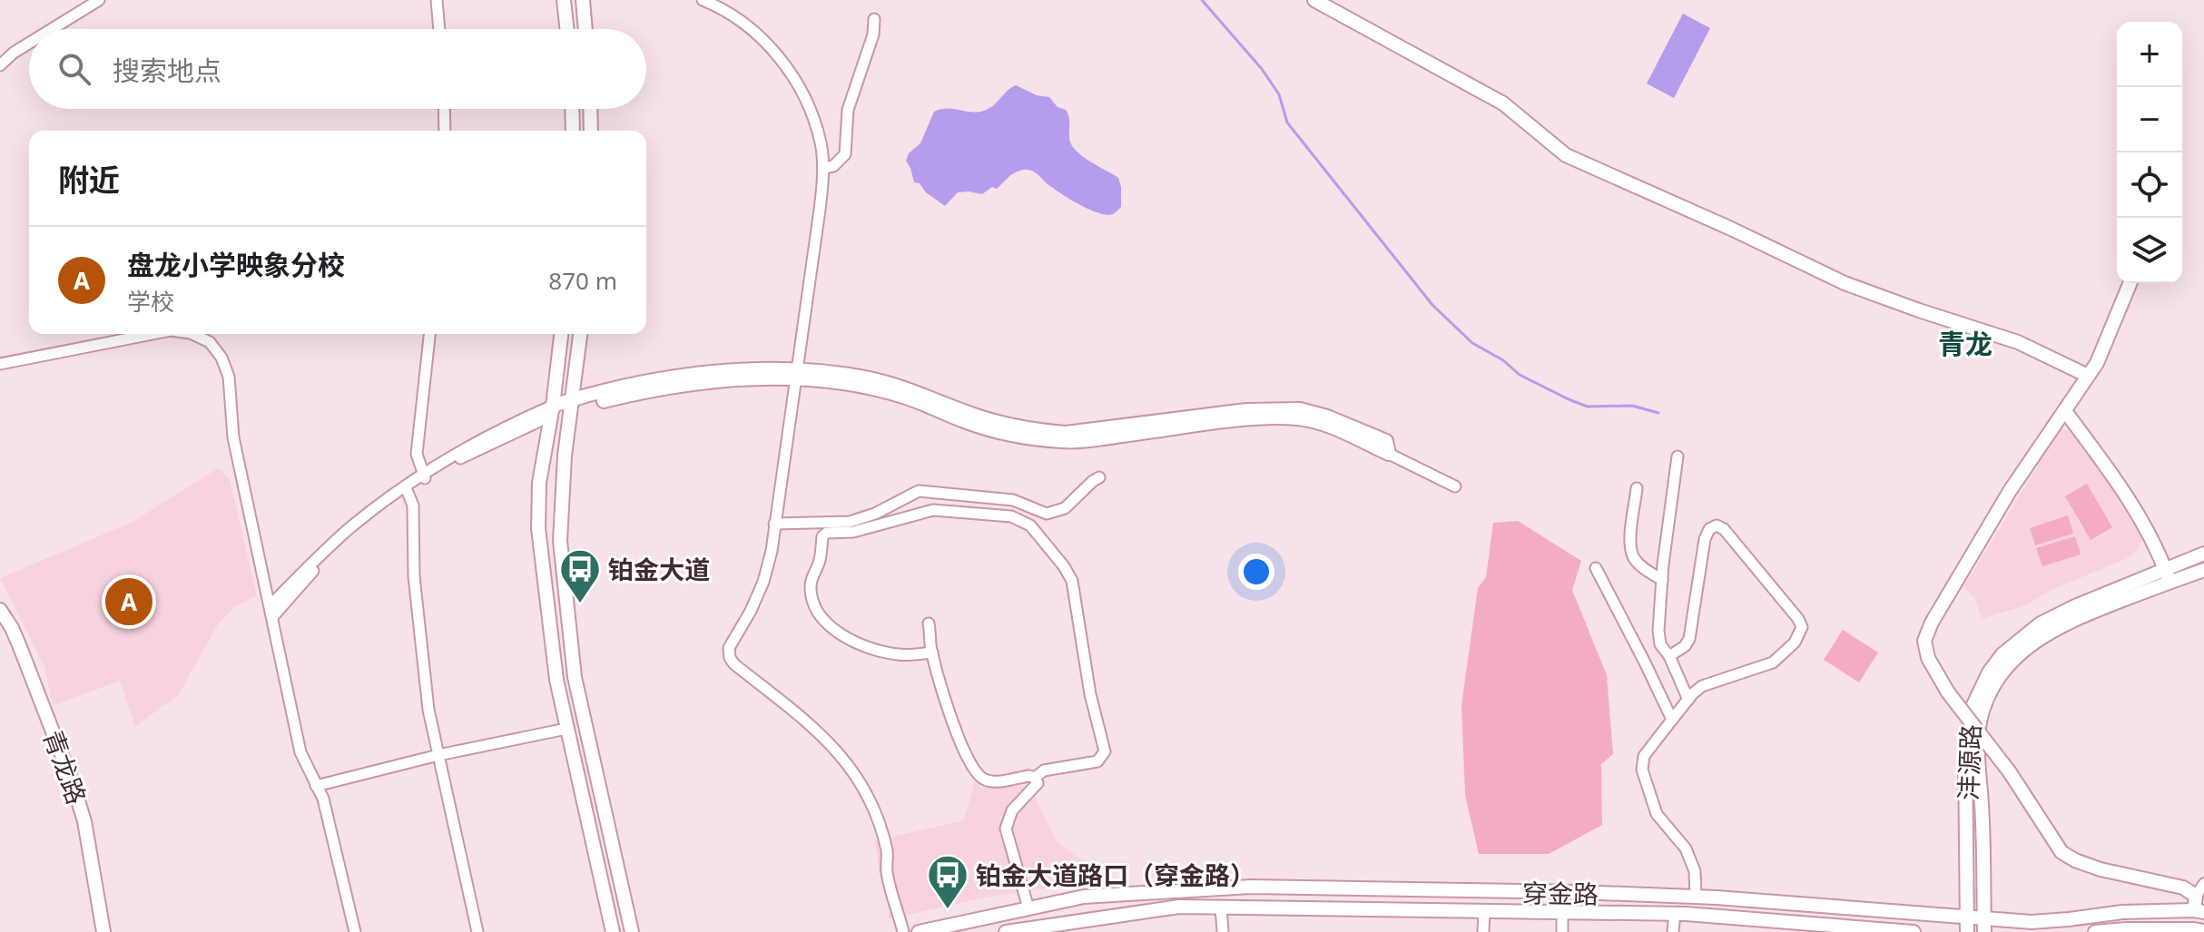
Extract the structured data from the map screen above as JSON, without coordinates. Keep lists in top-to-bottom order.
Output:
{
  "streets": {
    "main road": ["沣源路", "青龙路", "穿金路"]
  },
  "crossings": [
    ["沣源路", "穿金路"]
  ],
  "districts": ["青龙"],
  "places": {
    "bus stop": ["铂金大道", "铂金大道路口（穿金路）"]
  },
  "page": {
    "map_buttons": ["+", "−"],
    "search": "搜索地点",
    "heading": "附近",
    "list": [
      {
        "mark": "A",
        "name": "盘龙小学映象分校",
        "note": "学校",
        "value": "870 m"
      }
    ],
    "pins": "A"
  }
}
